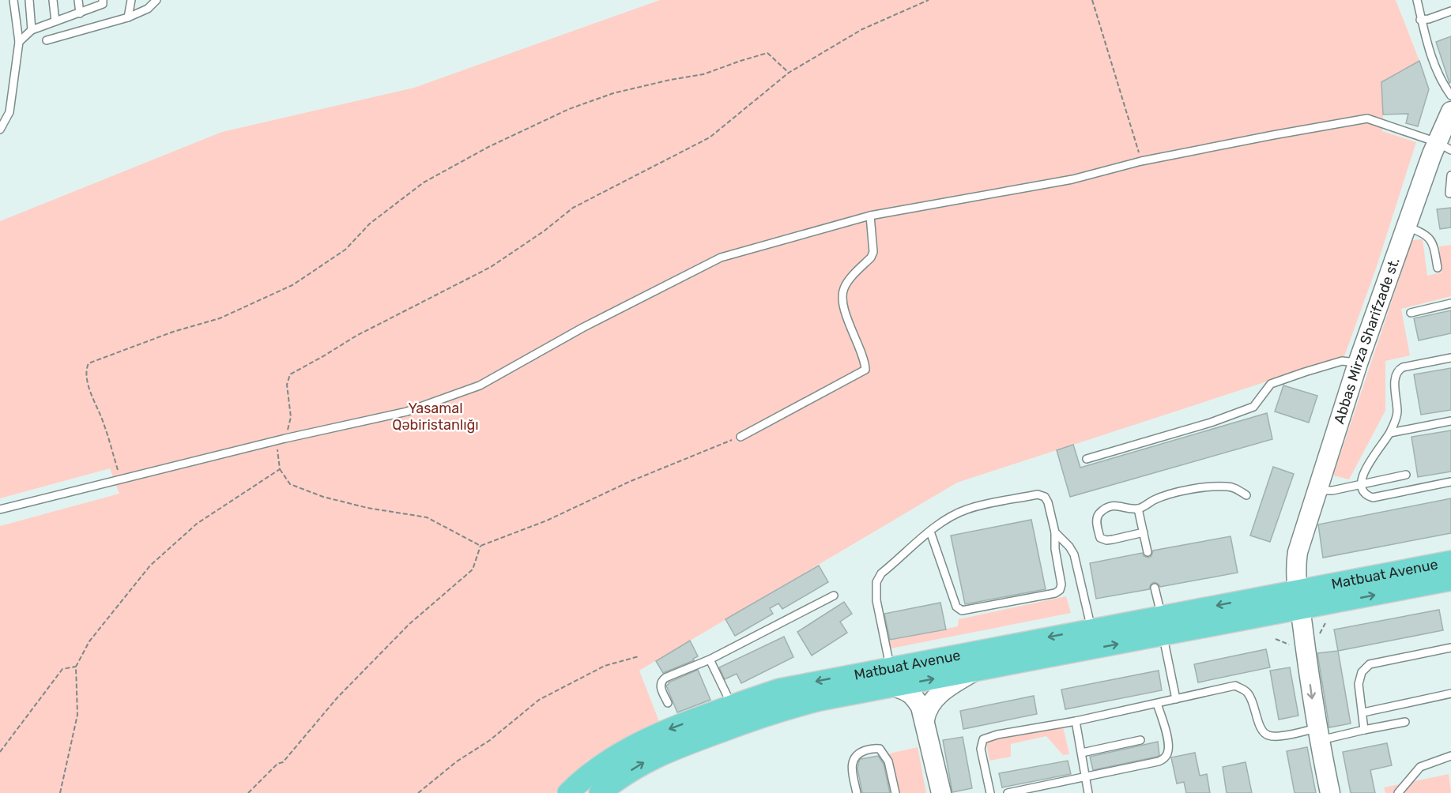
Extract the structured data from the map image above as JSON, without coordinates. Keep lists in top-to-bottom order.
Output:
{
  "streets": {
    "main road": ["Abbas Mirza Sharifzade st.", "Matbuat Avenue"]
  },
  "crossings": [
    ["Abbas Mirza Sharifzade st.", "Matbuat Avenue"]
  ],
  "parks": ["Yasamal Qəbiristanlığı"]
}
